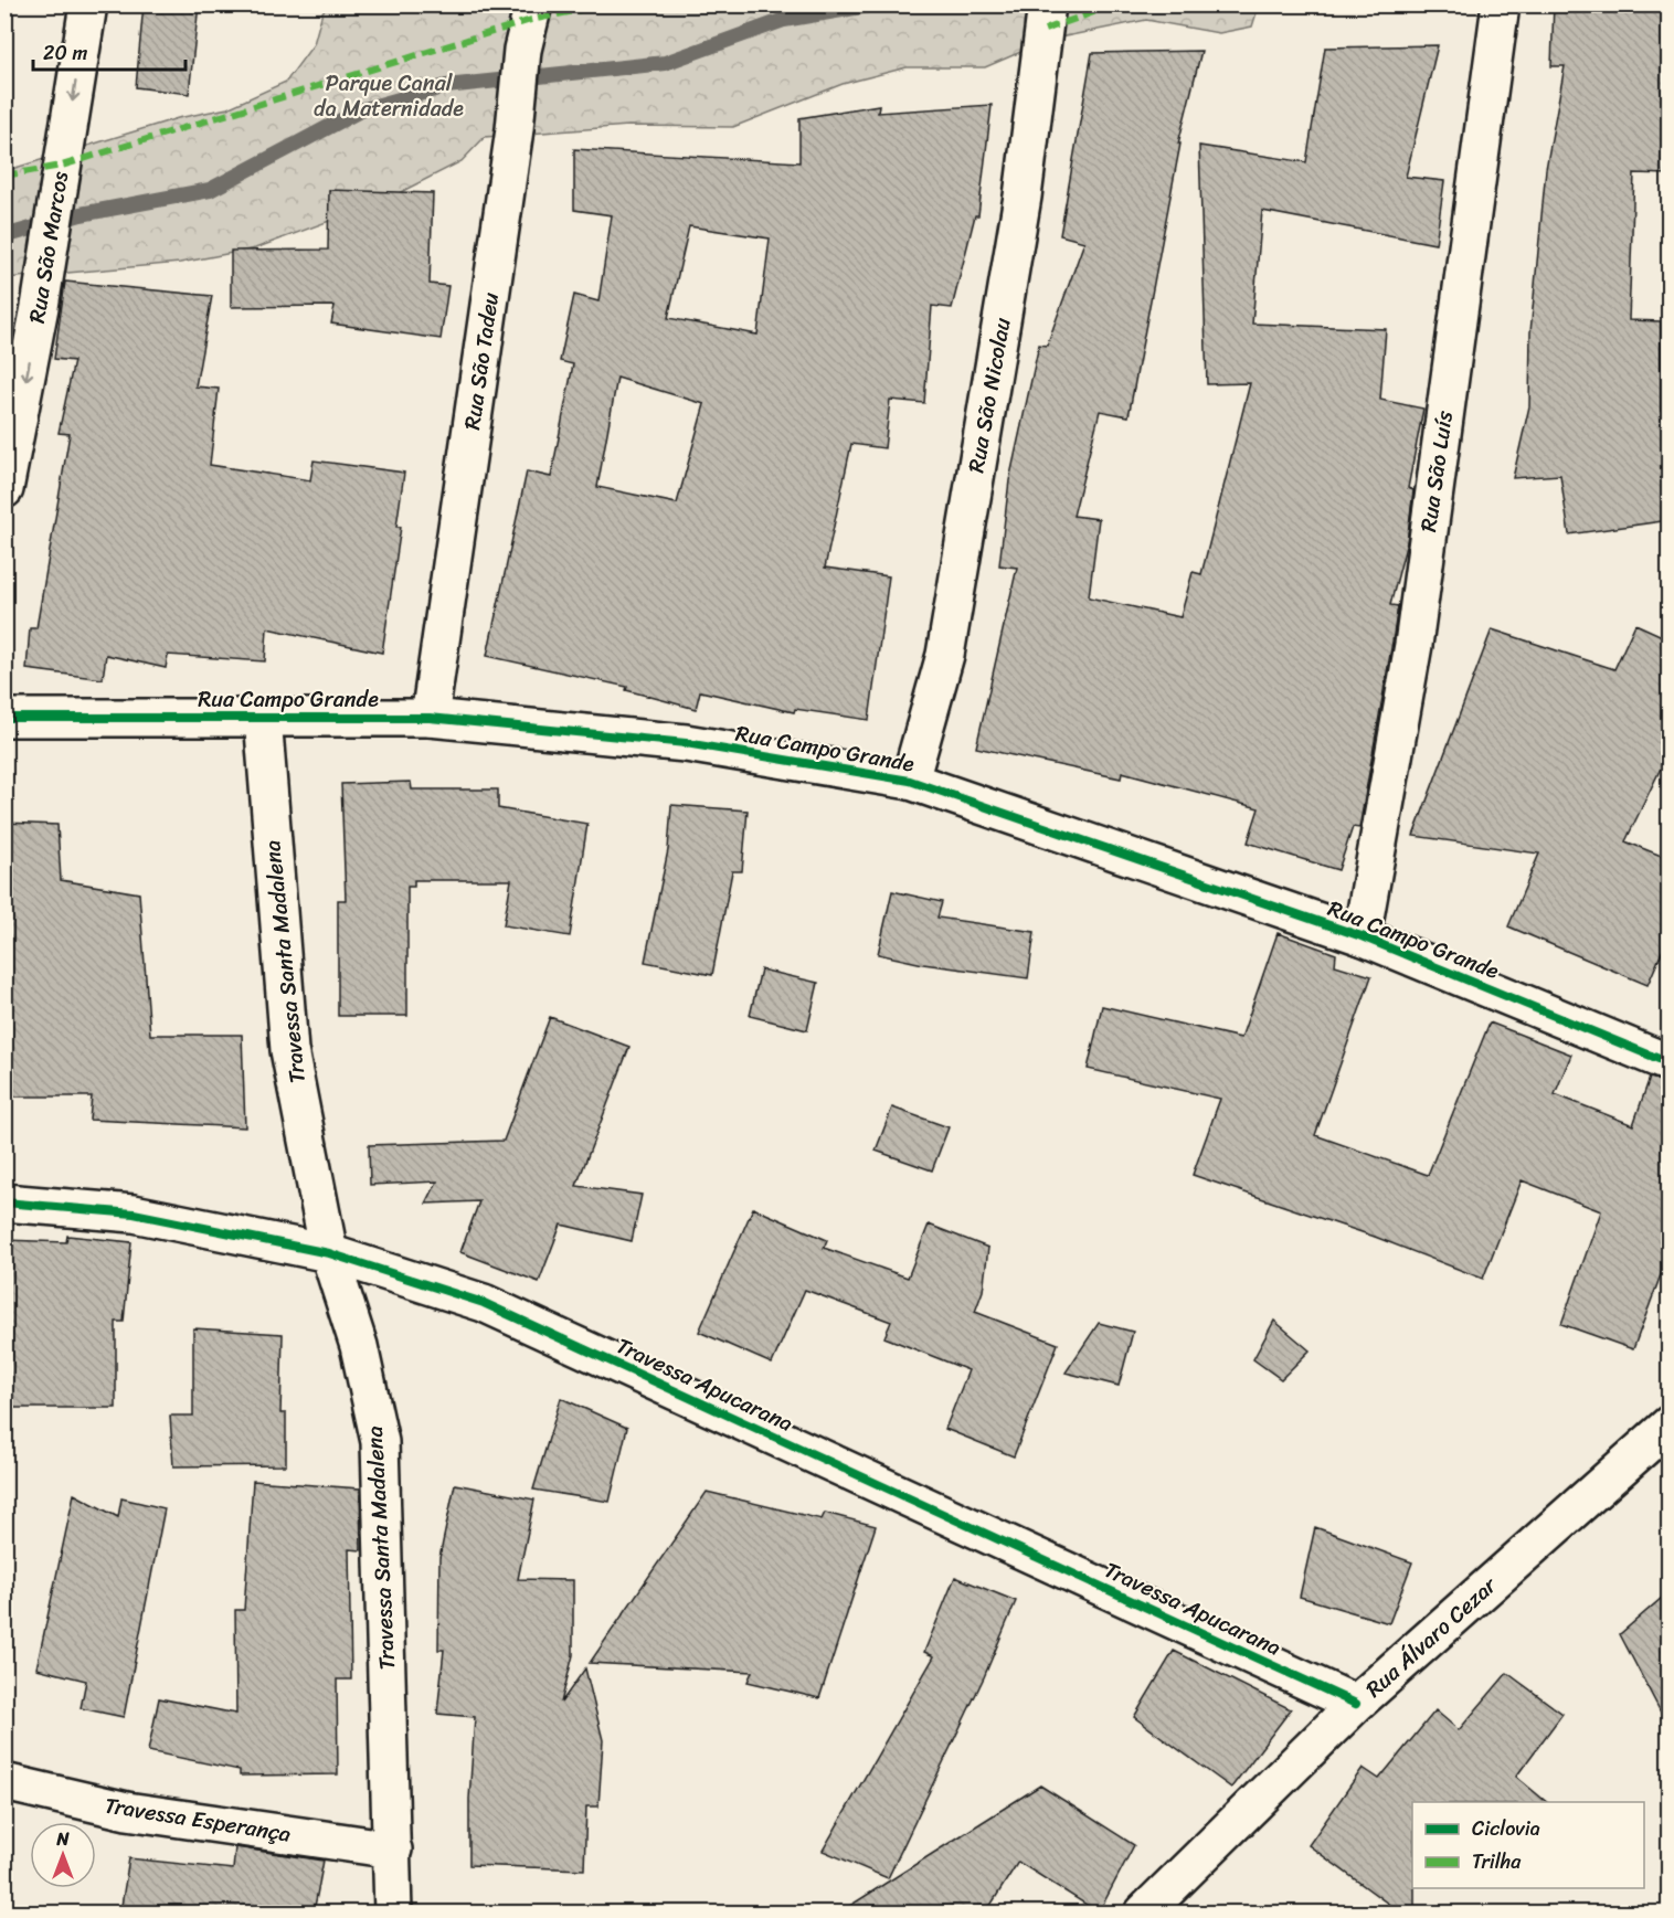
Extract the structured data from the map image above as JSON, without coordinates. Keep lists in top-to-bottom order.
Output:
{
  "streets": {
    "street": [
      "Rua São Marcos",
      "Rua São Tadeu",
      "Rua São Nicolau",
      "Rua São Luís",
      "Rua Campo Grande",
      "Travessa Santa Madalena",
      "Travessa Apucarana",
      "Rua Álvaro Cezar",
      "Travessa Esperança"
    ]
  },
  "crossings": [
    ["Rua São Tadeu", "Rua Campo Grande"],
    ["Rua São Nicolau", "Rua Campo Grande"],
    ["Rua São Luís", "Rua Campo Grande"],
    ["Rua Campo Grande", "Travessa Santa Madalena"],
    ["Travessa Santa Madalena", "Travessa Apucarana"],
    ["Travessa Santa Madalena", "Travessa Esperança"],
    ["Travessa Apucarana", "Rua Álvaro Cezar"]
  ],
  "one_way": ["Rua São Marcos"],
  "parks": ["Parque Canal da Maternidade"],
  "legend": ["Ciclovia", "Trilha"],
  "scale_bar": "20 m",
  "north": "top"
}
